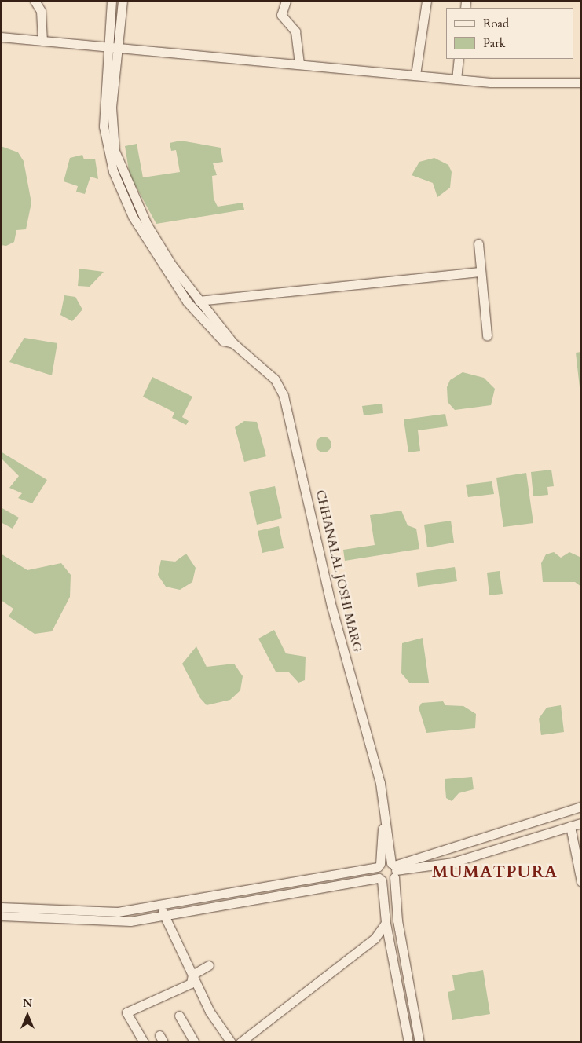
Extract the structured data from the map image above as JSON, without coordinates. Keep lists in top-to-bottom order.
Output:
{
  "streets": {
    "street": ["CHHANALAL JOSHI MARG"]
  },
  "districts": ["MUMATPURA"],
  "legend": ["Road", "Park"],
  "north": "top"
}
